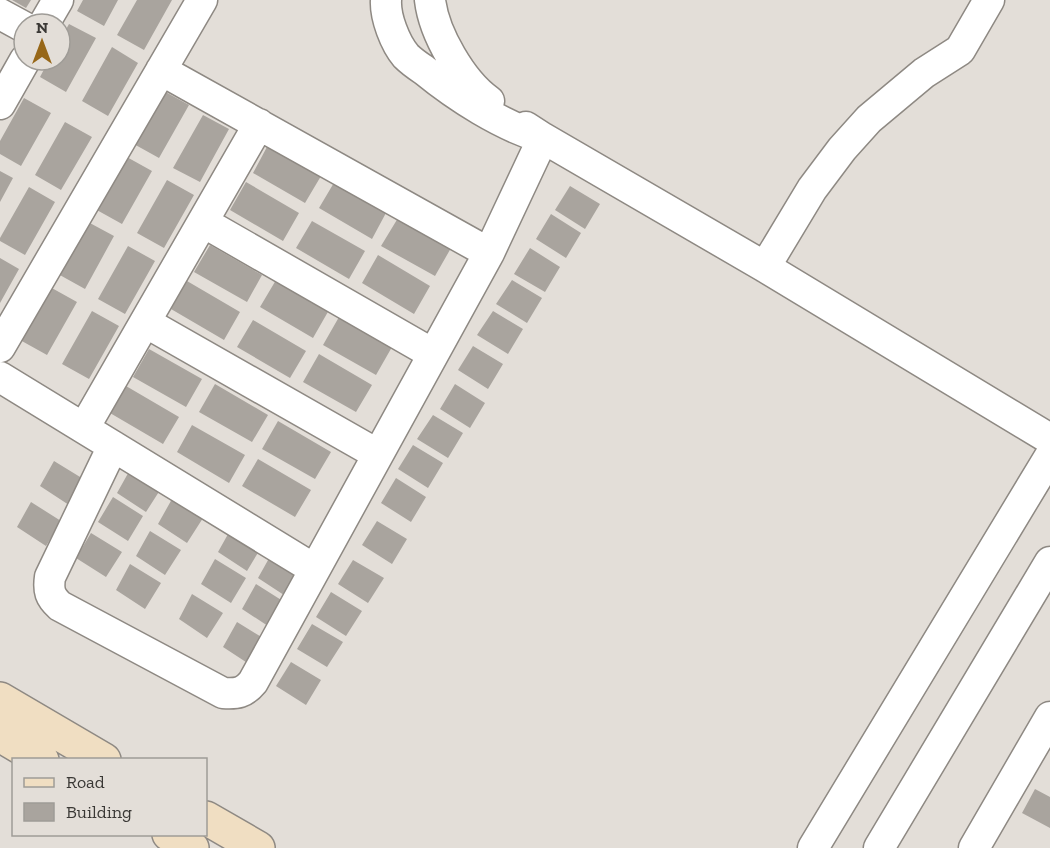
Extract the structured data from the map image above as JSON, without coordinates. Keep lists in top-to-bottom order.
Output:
{
  "legend": ["Road", "Building"],
  "north": "top"
}
